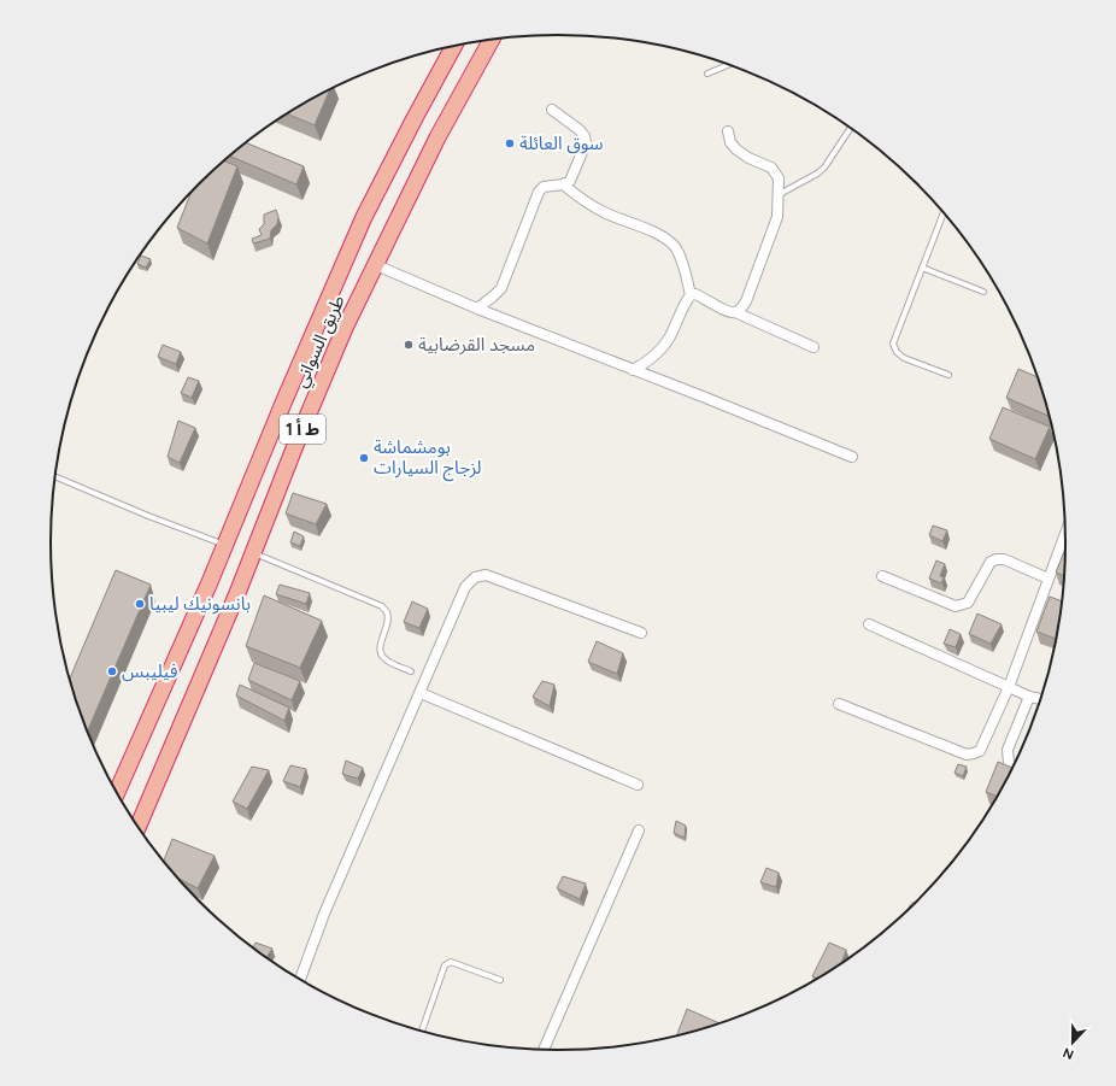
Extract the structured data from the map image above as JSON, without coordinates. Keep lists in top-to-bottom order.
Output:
{
  "streets": {
    "highway": ["طريق السواني", "ط أ 1"]
  },
  "places": [
    "سوق العائلة",
    "مسجد القرضابية",
    "بومشماشة لزجاج السيارات",
    "بانسونيك ليبيا",
    "فيليبس"
  ],
  "north": "bottom"
}
